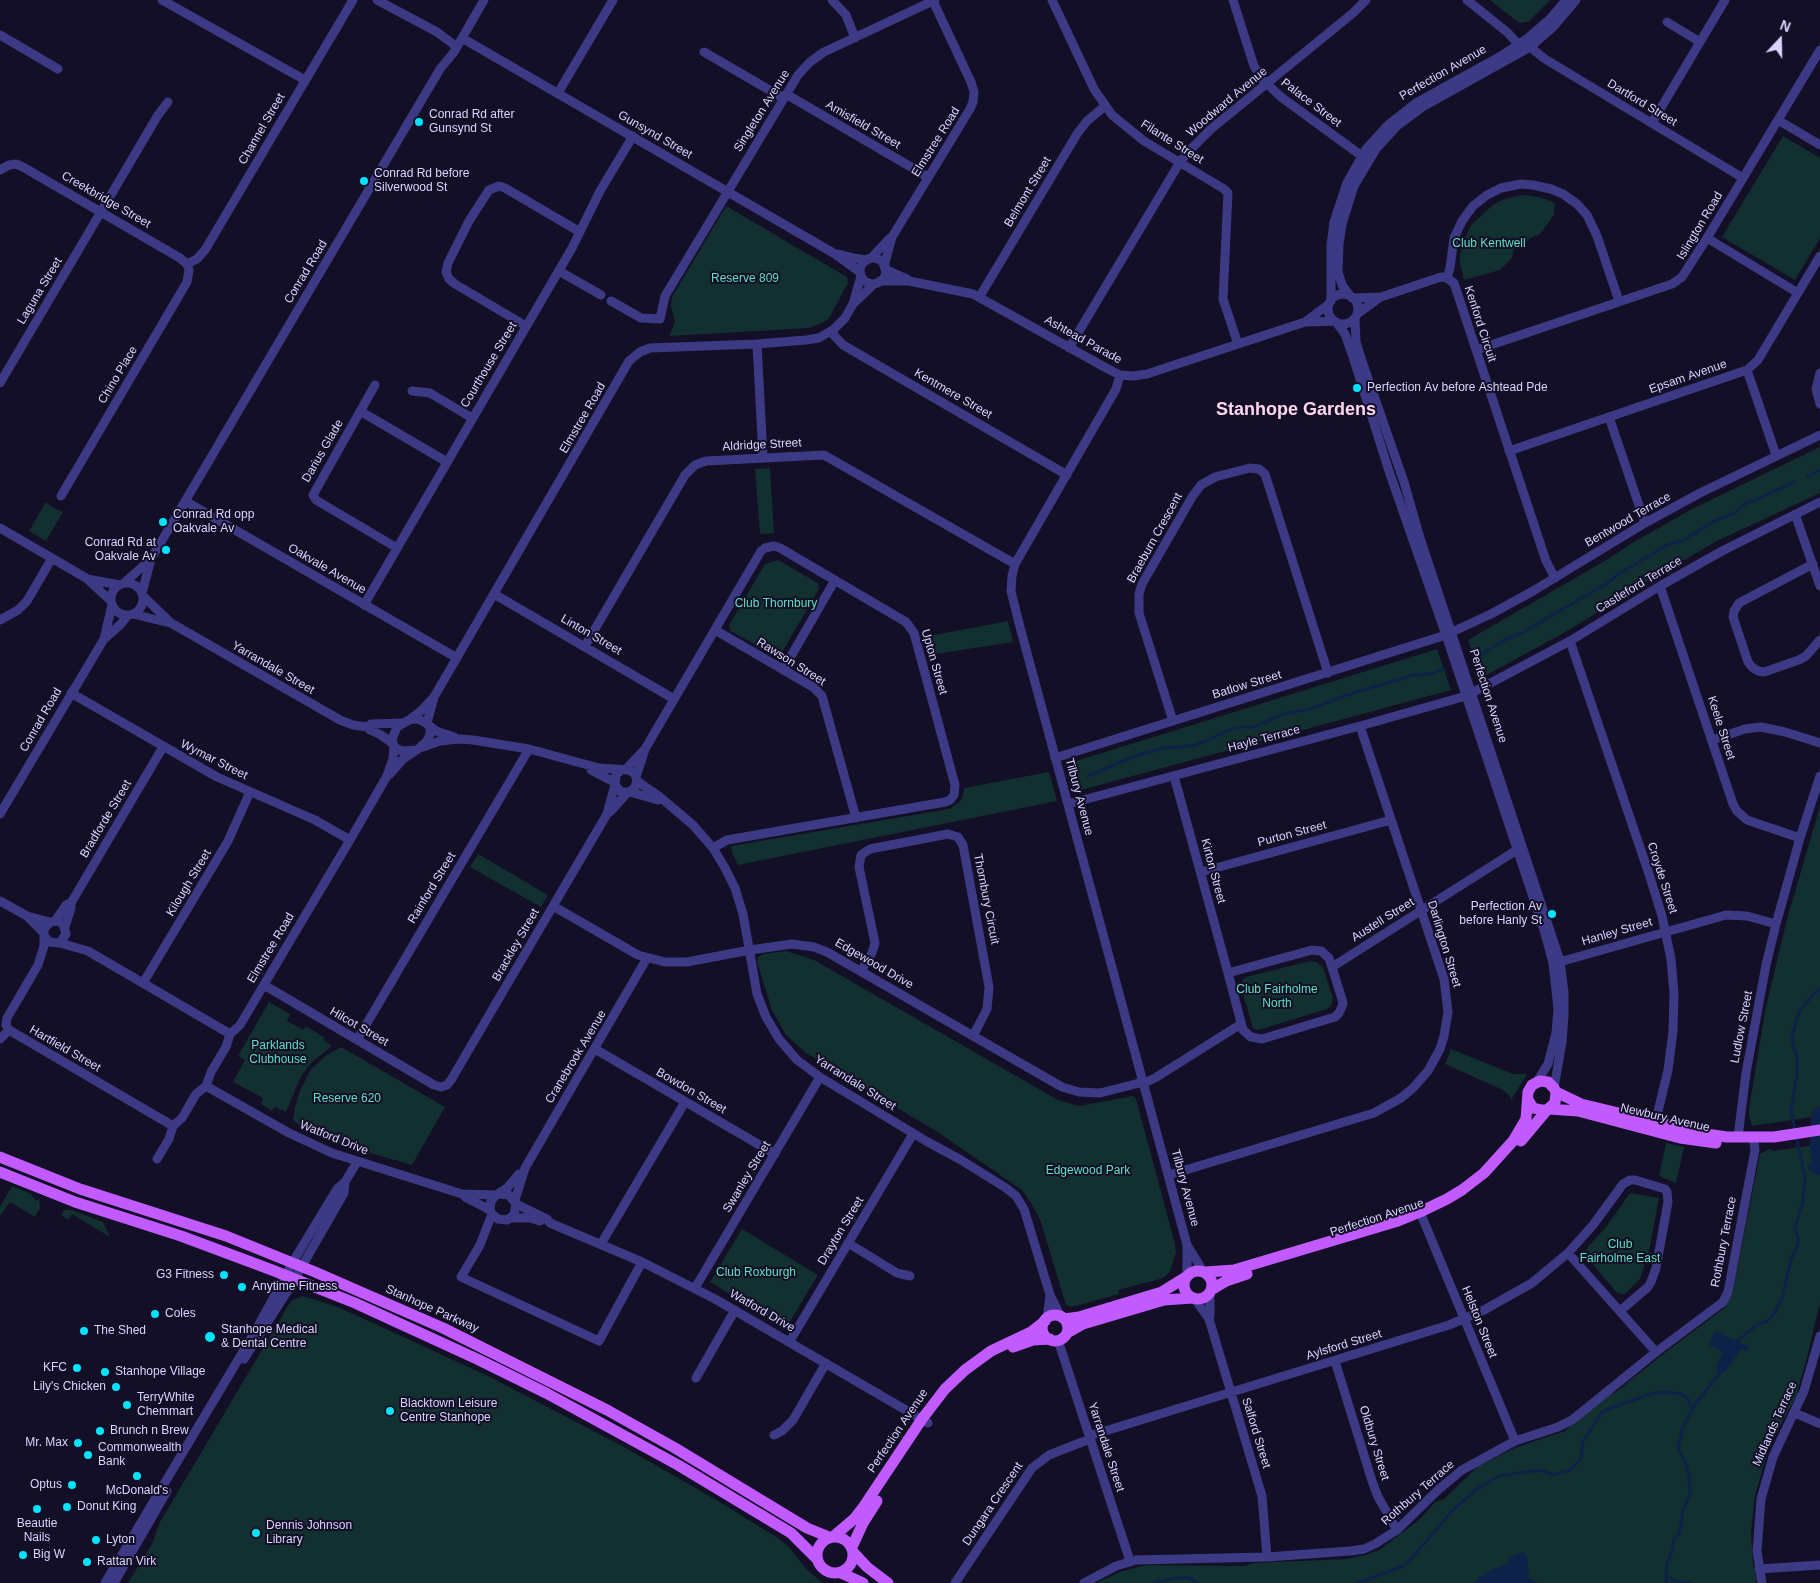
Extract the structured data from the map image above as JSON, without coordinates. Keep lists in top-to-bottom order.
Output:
{
  "streets": {
    "main road": ["Perfection Avenue", "Newbury Avenue", "Stanhope Parkway"],
    "street": [
      "Woodward Avenue",
      "Palace Street",
      "Dartford Street",
      "Singleton Avenue",
      "Amisfield Street",
      "Channel Street",
      "Gunsynd Street",
      "Elmstree Road",
      "Filante Street",
      "Belmont Street",
      "Creekbridge Street",
      "Islington Road",
      "Conrad Road",
      "Laguna Street",
      "Kenford Circuit",
      "Ashtead Parade",
      "Courthouse Street",
      "Chino Place",
      "Epsam Avenue",
      "Kentmere Street",
      "Aldridge Street",
      "Darius Glade",
      "Bentwood Terrace",
      "Braeburn Crescent",
      "Oakvale Avenue",
      "Castleford Terrace",
      "Linton Street",
      "Rawson Street",
      "Upton Street",
      "Yarrandale Street",
      "Batlow Street",
      "Keele Street",
      "Hayle Terrace",
      "Wymar Street",
      "Tilbury Avenue",
      "Bradforde Street",
      "Purton Street",
      "Kirton Street",
      "Croyde Street",
      "Kilough Street",
      "Rainford Street",
      "Thornbury Circuit",
      "Austell Street",
      "Hanley Street",
      "Darlington Street",
      "Brackley Street",
      "Edgewood Drive",
      "Hilcot Street",
      "Ludlow Street",
      "Hartfield Street",
      "Cranebrook Avenue",
      "Bowdon Street",
      "Watford Drive",
      "Swanley Street",
      "Drayton Street",
      "Rothbury Terrace",
      "Helston Street",
      "Aylsford Street",
      "Midlands Terrace",
      "Salford Street",
      "Oldbury Street",
      "Dungara Crescent"
    ]
  },
  "crossings": [
    ["Perfection Avenue", "Palace Street"],
    ["Perfection Avenue", "Dartford Street"],
    ["Perfection Avenue", "Ashtead Parade"],
    ["Perfection Avenue", "Bentwood Terrace"],
    ["Perfection Avenue", "Castleford Terrace"],
    ["Perfection Avenue", "Yarrandale Street"],
    ["Perfection Avenue", "Batlow Street"],
    ["Perfection Avenue", "Hayle Terrace"],
    ["Perfection Avenue", "Tilbury Avenue"],
    ["Perfection Avenue", "Austell Street"],
    ["Perfection Avenue", "Hanley Street"],
    ["Perfection Avenue", "Newbury Avenue"],
    ["Perfection Avenue", "Watford Drive"],
    ["Perfection Avenue", "Stanhope Parkway"],
    ["Perfection Avenue", "Helston Street"],
    ["Perfection Avenue", "Salford Street"],
    ["Woodward Avenue", "Palace Street"],
    ["Woodward Avenue", "Filante Street"],
    ["Woodward Avenue", "Ashtead Parade"],
    ["Dartford Street", "Islington Road"],
    ["Singleton Avenue", "Amisfield Street"],
    ["Singleton Avenue", "Gunsynd Street"],
    ["Singleton Avenue", "Elmstree Road"],
    ["Amisfield Street", "Elmstree Road"],
    ["Channel Street", "Creekbridge Street"],
    ["Channel Street", "Chino Place"],
    ["Gunsynd Street", "Elmstree Road"],
    ["Gunsynd Street", "Conrad Road"],
    ["Gunsynd Street", "Ashtead Parade"],
    ["Gunsynd Street", "Courthouse Street"],
    ["Elmstree Road", "Ashtead Parade"],
    ["Elmstree Road", "Kentmere Street"],
    ["Elmstree Road", "Oakvale Avenue"],
    ["Elmstree Road", "Linton Street"],
    ["Elmstree Road", "Yarrandale Street"],
    ["Elmstree Road", "Wymar Street"],
    ["Elmstree Road", "Hilcot Street"],
    ["Elmstree Road", "Hartfield Street"],
    ["Elmstree Road", "Watford Drive"],
    ["Filante Street", "Belmont Street"],
    ["Filante Street", "Ashtead Parade"],
    ["Belmont Street", "Ashtead Parade"],
    ["Creekbridge Street", "Laguna Street"],
    ["Creekbridge Street", "Chino Place"],
    ["Islington Road", "Kenford Circuit"],
    ["Conrad Road", "Oakvale Avenue"],
    ["Conrad Road", "Yarrandale Street"],
    ["Conrad Road", "Wymar Street"],
    ["Kenford Circuit", "Epsam Avenue"],
    ["Kenford Circuit", "Bentwood Terrace"],
    ["Ashtead Parade", "Tilbury Avenue"],
    ["Courthouse Street", "Darius Glade"],
    ["Courthouse Street", "Oakvale Avenue"],
    ["Kentmere Street", "Tilbury Avenue"],
    ["Aldridge Street", "Linton Street"],
    ["Aldridge Street", "Tilbury Avenue"],
    ["Bentwood Terrace", "Batlow Street"],
    ["Braeburn Crescent", "Batlow Street"],
    ["Castleford Terrace", "Keele Street"],
    ["Castleford Terrace", "Hayle Terrace"],
    ["Castleford Terrace", "Croyde Street"],
    ["Linton Street", "Upton Street"],
    ["Rawson Street", "Upton Street"],
    ["Upton Street", "Yarrandale Street"],
    ["Upton Street", "Brackley Street"],
    ["Yarrandale Street", "Brackley Street"],
    ["Yarrandale Street", "Edgewood Drive"],
    ["Yarrandale Street", "Swanley Street"],
    ["Yarrandale Street", "Drayton Street"],
    ["Yarrandale Street", "Rothbury Terrace"],
    ["Yarrandale Street", "Aylsford Street"],
    ["Yarrandale Street", "Dungara Crescent"],
    ["Batlow Street", "Tilbury Avenue"],
    ["Keele Street", "Ludlow Street"],
    ["Hayle Terrace", "Tilbury Avenue"],
    ["Hayle Terrace", "Kirton Street"],
    ["Hayle Terrace", "Darlington Street"],
    ["Wymar Street", "Bradforde Street"],
    ["Wymar Street", "Kilough Street"],
    ["Tilbury Avenue", "Darlington Street"],
    ["Tilbury Avenue", "Edgewood Drive"],
    ["Tilbury Avenue", "Salford Street"],
    ["Bradforde Street", "Hartfield Street"],
    ["Purton Street", "Kirton Street"],
    ["Purton Street", "Darlington Street"],
    ["Kirton Street", "Edgewood Drive"],
    ["Croyde Street", "Hanley Street"],
    ["Croyde Street", "Newbury Avenue"],
    ["Rainford Street", "Hilcot Street"],
    ["Thornbury Circuit", "Edgewood Drive"],
    ["Austell Street", "Darlington Street"],
    ["Hanley Street", "Ludlow Street"],
    ["Brackley Street", "Edgewood Drive"],
    ["Brackley Street", "Hilcot Street"],
    ["Edgewood Drive", "Cranebrook Avenue"],
    ["Ludlow Street", "Newbury Avenue"],
    ["Cranebrook Avenue", "Bowdon Street"],
    ["Cranebrook Avenue", "Watford Drive"],
    ["Bowdon Street", "Swanley Street"],
    ["Newbury Avenue", "Rothbury Terrace"],
    ["Watford Drive", "Swanley Street"],
    ["Watford Drive", "Drayton Street"],
    ["Rothbury Terrace", "Helston Street"],
    ["Rothbury Terrace", "Salford Street"],
    ["Rothbury Terrace", "Oldbury Street"],
    ["Helston Street", "Aylsford Street"],
    ["Aylsford Street", "Salford Street"],
    ["Aylsford Street", "Oldbury Street"],
    ["Aylsford Street", "Dungara Crescent"]
  ],
  "districts": ["Stanhope Gardens"],
  "parks": [
    "Club Kentwell",
    "Reserve 809",
    "Club Thornbury",
    "Club Fairholme North",
    "Parklands Clubhouse",
    "Reserve 620",
    "Edgewood Park",
    "Club Fairholme East",
    "Club Roxburgh"
  ],
  "places": [
    "Conrad Rd after Gunsynd St",
    "Conrad Rd before Silverwood St",
    "Perfection Av before Ashtead Pde",
    "Conrad Rd opp Oakvale Av",
    "Conrad Rd at Oakvale Av",
    "Perfection Av before Hanly St",
    "G3 Fitness",
    "Anytime Fitness",
    "Coles",
    "The Shed",
    "Stanhope Medical & Dental Centre",
    "KFC",
    "Stanhope Village",
    "Lily's Chicken",
    "TerryWhite Chemmart",
    "Blacktown Leisure Centre Stanhope",
    "Brunch n Brew",
    "Mr. Max",
    "Commonwealth Bank",
    "McDonald's",
    "Optus",
    "Donut King",
    "Beautie Nails",
    "Dennis Johnson Library",
    "Lyton",
    "Big W",
    "Rattan Virk"
  ],
  "north": "top"
}
